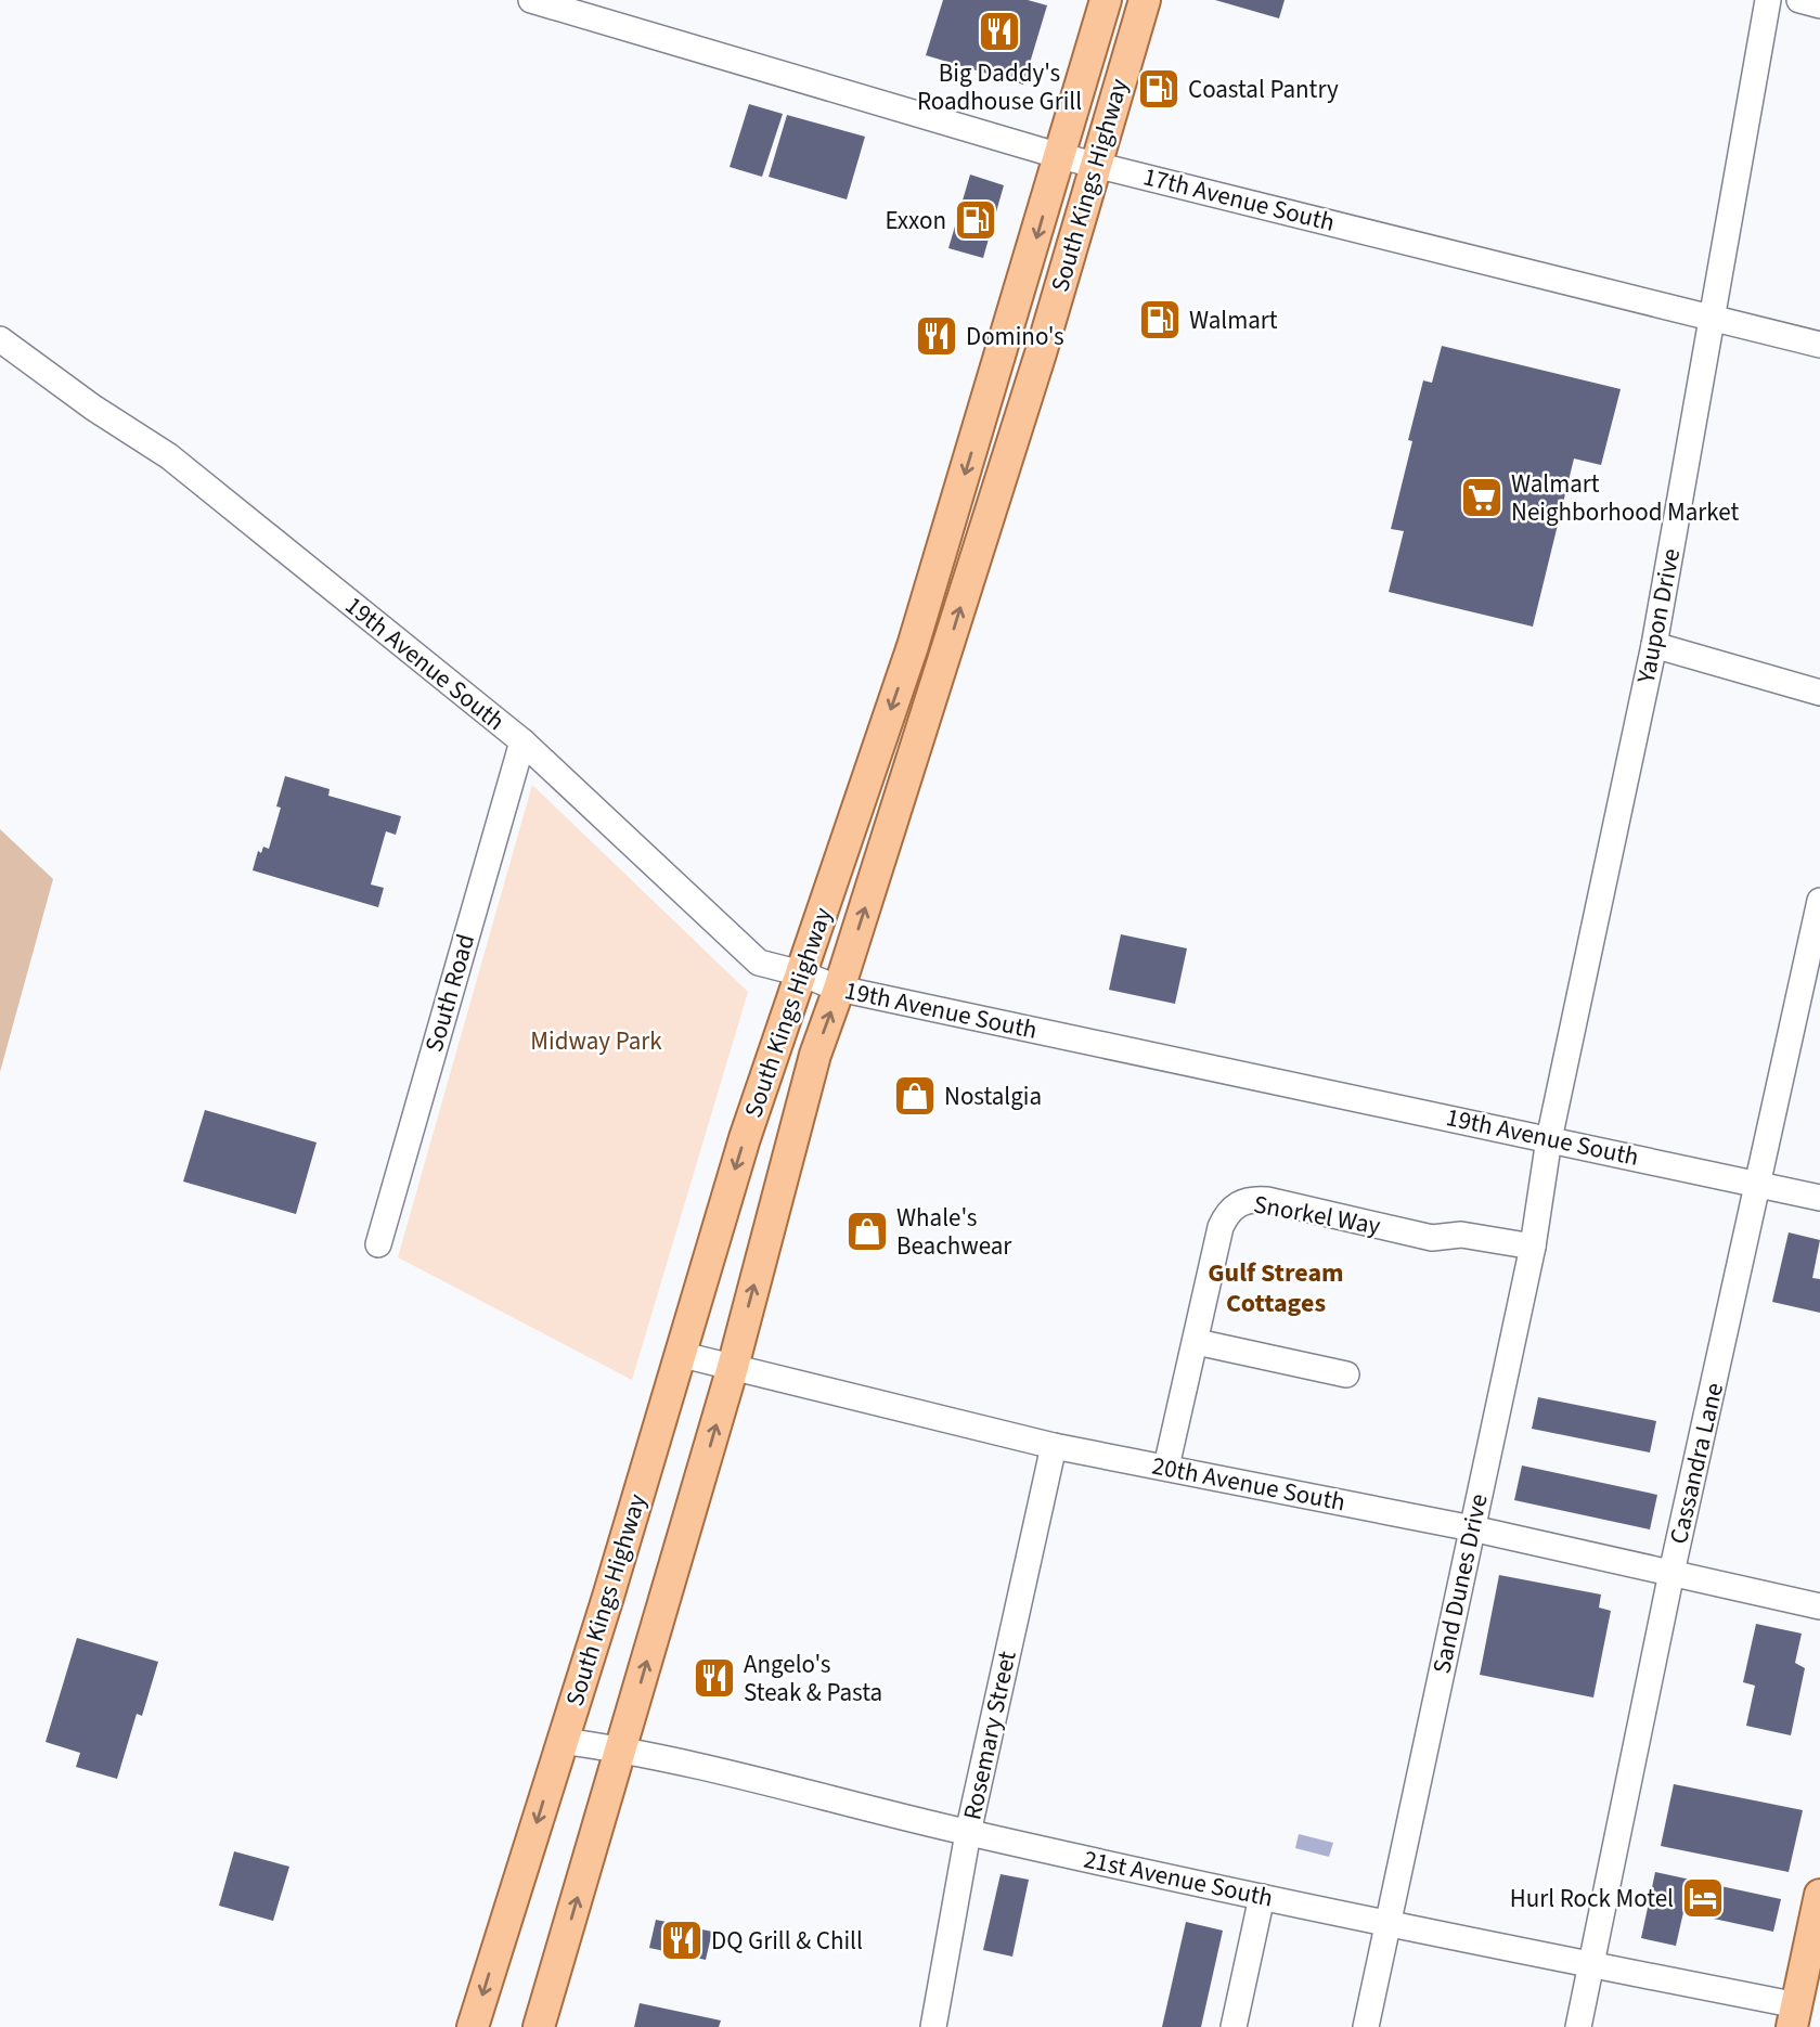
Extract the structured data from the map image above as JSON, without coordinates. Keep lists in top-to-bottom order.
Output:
{
  "streets": {
    "main road": ["South Kings Highway"],
    "street": [
      "17th Avenue South",
      "Yaupon Drive",
      "19th Avenue South",
      "South Road",
      "Snorkel Way",
      "Cassandra Lane",
      "20th Avenue South",
      "Sand Dunes Drive",
      "Rosemary Street",
      "21st Avenue South"
    ]
  },
  "crossings": [
    ["South Kings Highway", "17th Avenue South"],
    ["South Kings Highway", "19th Avenue South"],
    ["South Kings Highway", "20th Avenue South"],
    ["South Kings Highway", "21st Avenue South"],
    ["17th Avenue South", "Yaupon Drive"],
    ["Yaupon Drive", "19th Avenue South"],
    ["Yaupon Drive", "Sand Dunes Drive"],
    ["19th Avenue South", "South Road"],
    ["19th Avenue South", "Cassandra Lane"],
    ["19th Avenue South", "Sand Dunes Drive"],
    ["Snorkel Way", "20th Avenue South"],
    ["Snorkel Way", "Sand Dunes Drive"],
    ["Cassandra Lane", "20th Avenue South"],
    ["Cassandra Lane", "21st Avenue South"],
    ["20th Avenue South", "Sand Dunes Drive"],
    ["20th Avenue South", "Rosemary Street"],
    ["Sand Dunes Drive", "21st Avenue South"],
    ["Rosemary Street", "21st Avenue South"]
  ],
  "districts": ["Gulf Stream Cottages"],
  "parks": ["Midway Park"],
  "places": {
    "restaurant": [
      "Big Daddy's Roadhouse Grill",
      "Domino's",
      "Angelo's Steak & Pasta",
      "DQ Grill & Chill"
    ],
    "fuel station": ["Coastal Pantry", "Exxon", "Walmart"],
    "supermarket": ["Walmart Neighborhood Market"],
    "shop": ["Nostalgia", "Whale's Beachwear"],
    "hotel": ["Hurl Rock Motel"]
  }
}
